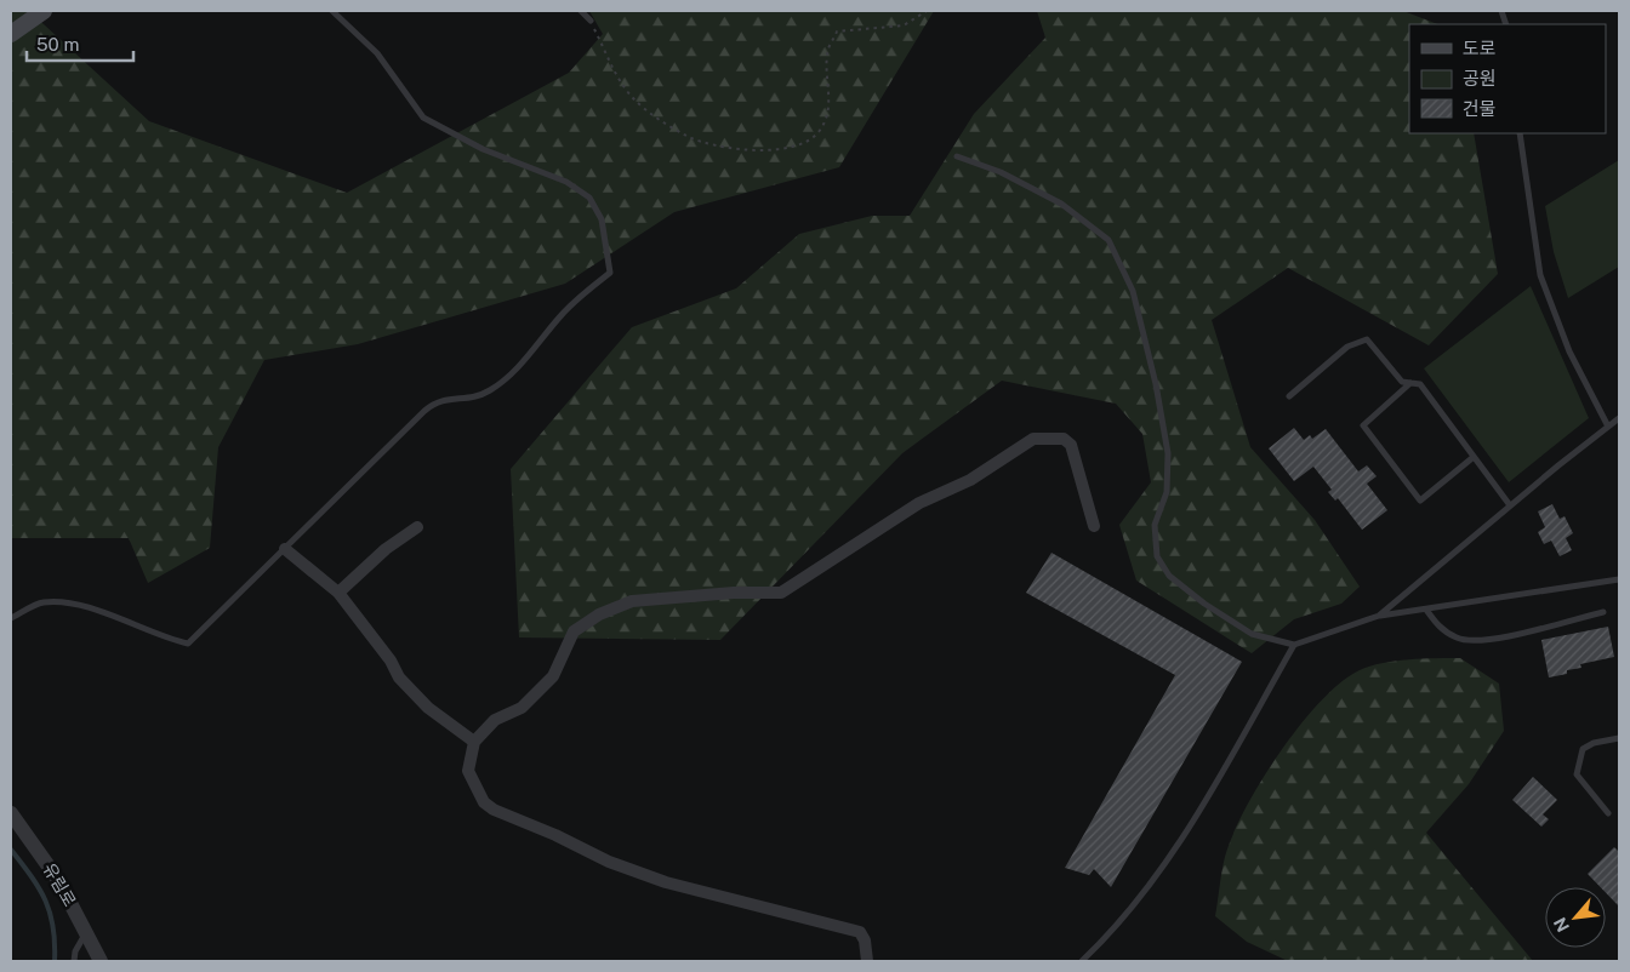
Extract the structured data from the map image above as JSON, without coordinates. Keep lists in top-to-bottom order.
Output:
{
  "streets": {
    "street": ["유림로"]
  },
  "legend": ["도로", "공원", "건물"],
  "scale_bar": "50 m",
  "north": "bottom left"
}
